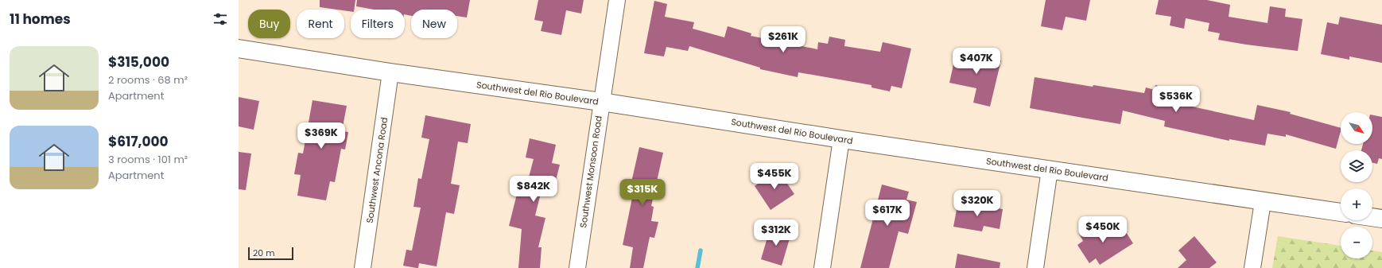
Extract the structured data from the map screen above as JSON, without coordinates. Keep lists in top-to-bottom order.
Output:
{
  "streets": {
    "street": ["Southwest del Rio Boulevard", "Southwest Ancona Road", "Southwest Monsoon Road"]
  },
  "crossings": [
    ["Southwest del Rio Boulevard", "Southwest Ancona Road"],
    ["Southwest del Rio Boulevard", "Southwest Monsoon Road"]
  ],
  "scale_bar": "20 m",
  "north": "bottom right",
  "page": {
    "heading": "11 homes",
    "chip": [
      "Buy",
      "Rent",
      "Filters",
      "New"
    ],
    "price": [
      "$261K",
      "$407K",
      "$536K",
      "$369K",
      "$455K",
      "$842K",
      "$315K",
      "$320K",
      "$617K",
      "$450K",
      "$312K"
    ],
    "list": [
      {
        "name": "$315,000",
        "note": "2 rooms · 68 m² · Apartment"
      },
      {
        "name": "$617,000",
        "note": "3 rooms · 101 m² · Apartment"
      }
    ],
    "map_buttons": ["+", "−"],
    "scale": "20 m"
  }
}
